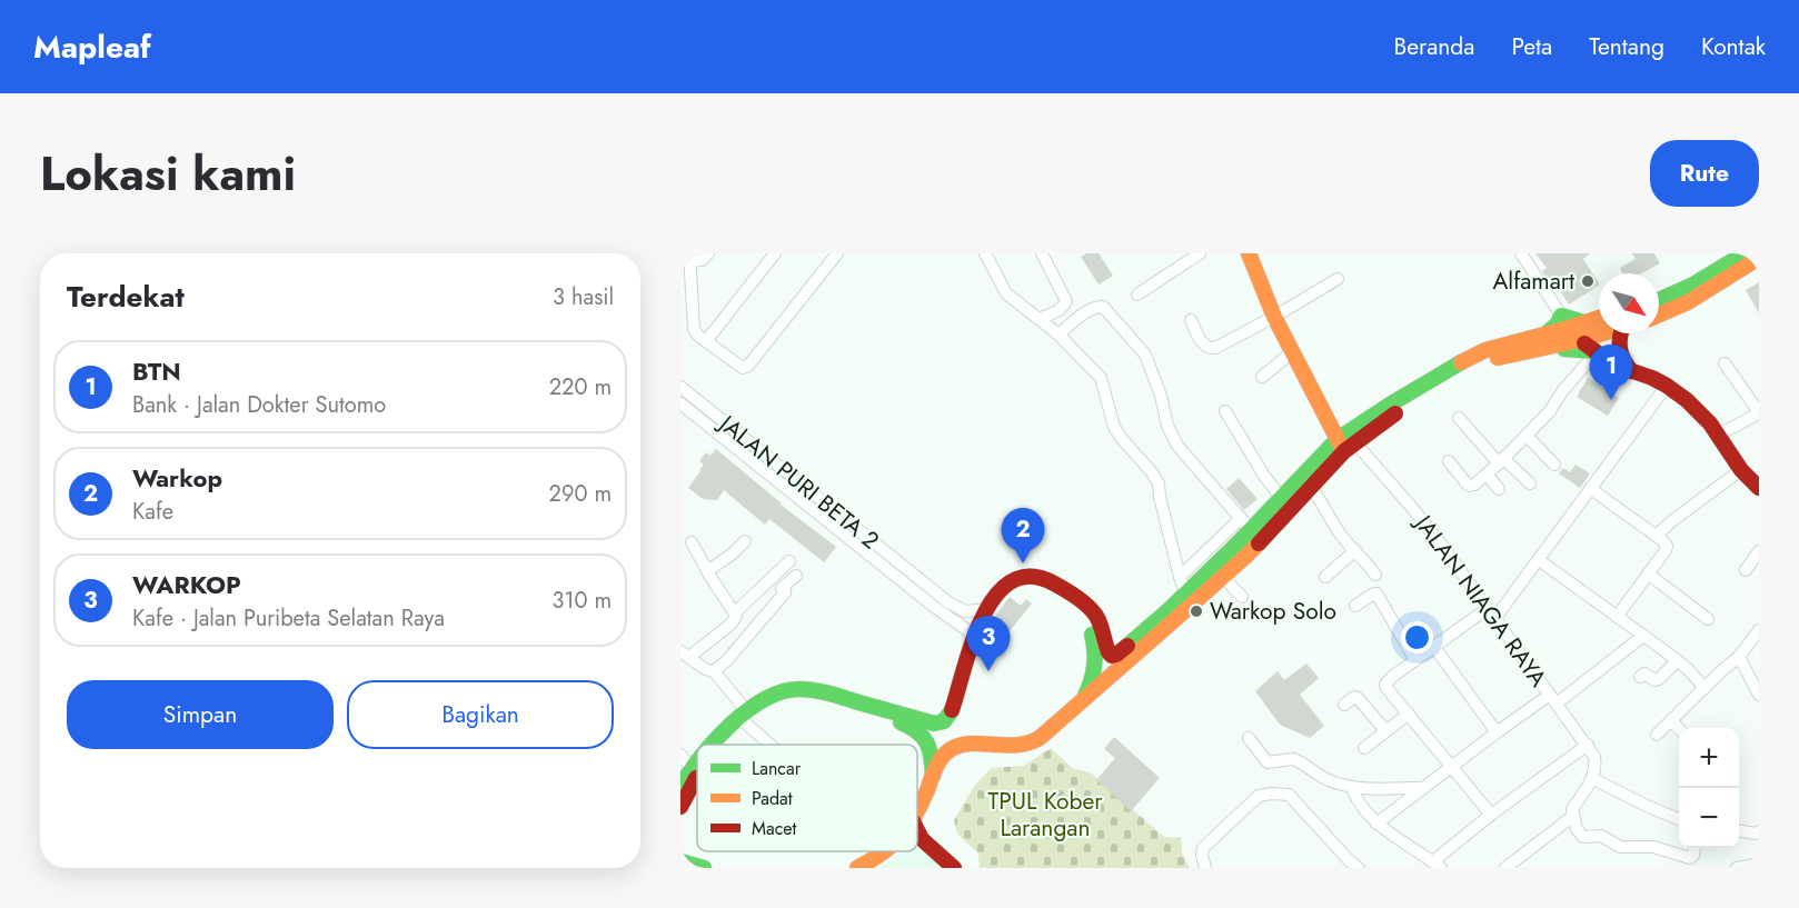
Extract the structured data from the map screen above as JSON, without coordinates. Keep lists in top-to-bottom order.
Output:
{
  "streets": {
    "street": ["JALAN PURI BETA 2", "JALAN NIAGA RAYA"]
  },
  "parks": ["TPUL Kober Larangan"],
  "places": ["Alfamart", "Warkop Solo"],
  "legend": ["Lancar", "Padat", "Macet"],
  "north": "bottom right",
  "page": {
    "header": "Mapleaf",
    "nav": [
      "Beranda",
      "Peta",
      "Tentang",
      "Kontak"
    ],
    "title": "Lokasi kami",
    "buttons": [
      "Rute",
      ["Simpan", "Bagikan"]
    ],
    "heading": ["Terdekat", "3 hasil"],
    "list": [
      {
        "mark": "1",
        "name": "BTN",
        "note": "Bank · Jalan Dokter Sutomo",
        "value": "220 m"
      },
      {
        "mark": "2",
        "name": "Warkop",
        "note": "Kafe",
        "value": "290 m"
      },
      {
        "mark": "3",
        "name": "WARKOP",
        "note": "Kafe · Jalan Puribeta Selatan Raya",
        "value": "310 m"
      }
    ],
    "pins": ["1", "2", "3"],
    "map_buttons": ["+", "−"]
  }
}
